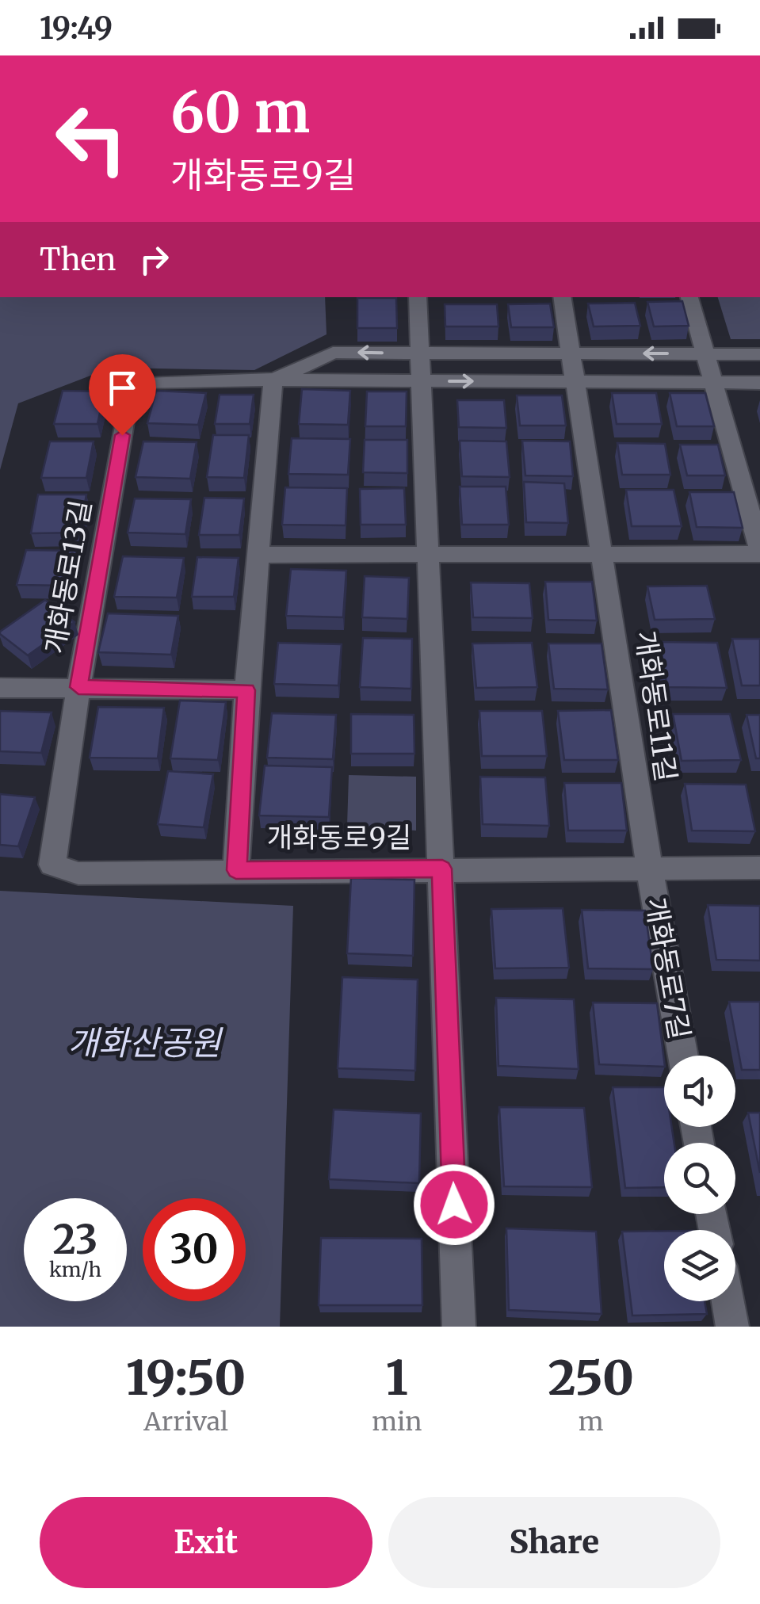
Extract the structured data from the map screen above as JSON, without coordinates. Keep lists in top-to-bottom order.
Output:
{
  "streets": {
    "street": [
      "개화동로13길",
      "개화동로11길",
      "개화동로9길",
      "개화동로7길"
    ]
  },
  "crossings": [
    ["개화동로13길", "개화동로9길"],
    ["개화동로11길", "개화동로9길"],
    ["개화동로11길", "개화동로7길"],
    ["개화동로9길", "개화동로7길"]
  ],
  "parks": ["개화산공원"],
  "page": {
    "status": "19:49",
    "turn": ["60 m", "개화동로9길"],
    "then": "Then",
    "speed": "23 km/h",
    "limit": "30",
    "eta": [
      "19:50",
      "Arrival",
      "1",
      "min",
      "250",
      "m"
    ],
    "buttons": ["Exit", "Share"]
  }
}
